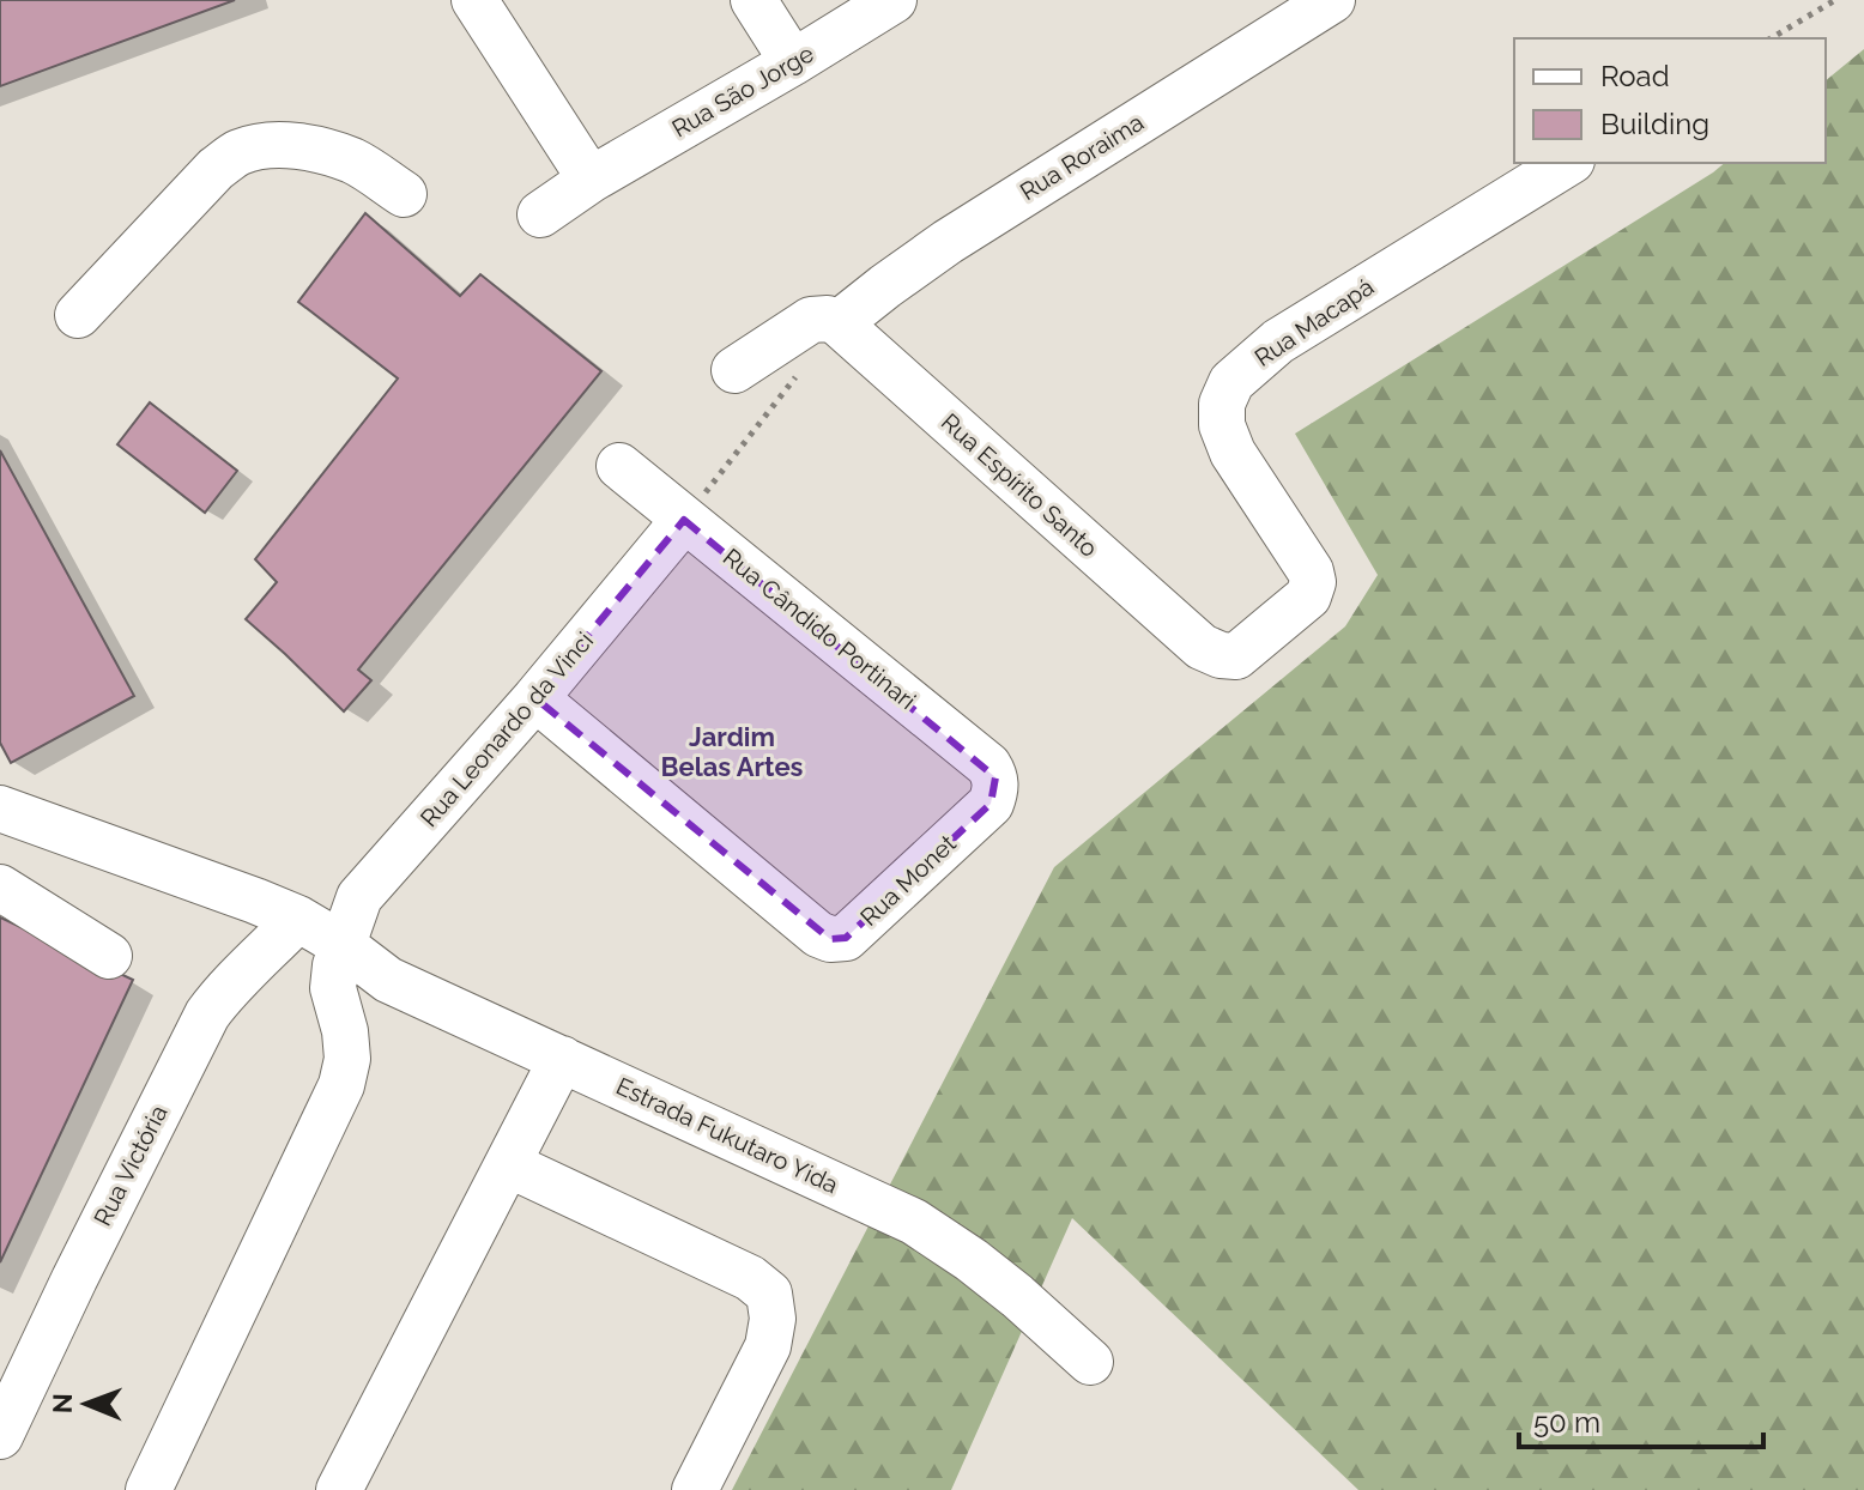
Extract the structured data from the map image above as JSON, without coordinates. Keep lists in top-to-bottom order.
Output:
{
  "streets": {
    "street": [
      "Rua São Jorge",
      "Rua Roraima",
      "Rua Macapá",
      "Rua Espírito Santo",
      "Rua Cândido Portinari",
      "Rua Leonardo da Vinci",
      "Rua Monet",
      "Estrada Fukutaro Yida",
      "Rua Victória"
    ]
  },
  "crossings": [
    ["Rua Roraima", "Rua Espírito Santo"],
    ["Rua Macapá", "Rua Espírito Santo"],
    ["Rua Cândido Portinari", "Rua Leonardo da Vinci"],
    ["Rua Cândido Portinari", "Rua Monet"],
    ["Rua Leonardo da Vinci", "Rua Monet"],
    ["Rua Leonardo da Vinci", "Estrada Fukutaro Yida"],
    ["Estrada Fukutaro Yida", "Rua Victória"]
  ],
  "districts": ["Jardim Belas Artes"],
  "legend": ["Road", "Building"],
  "scale_bar": "50 m",
  "north": "left"
}
